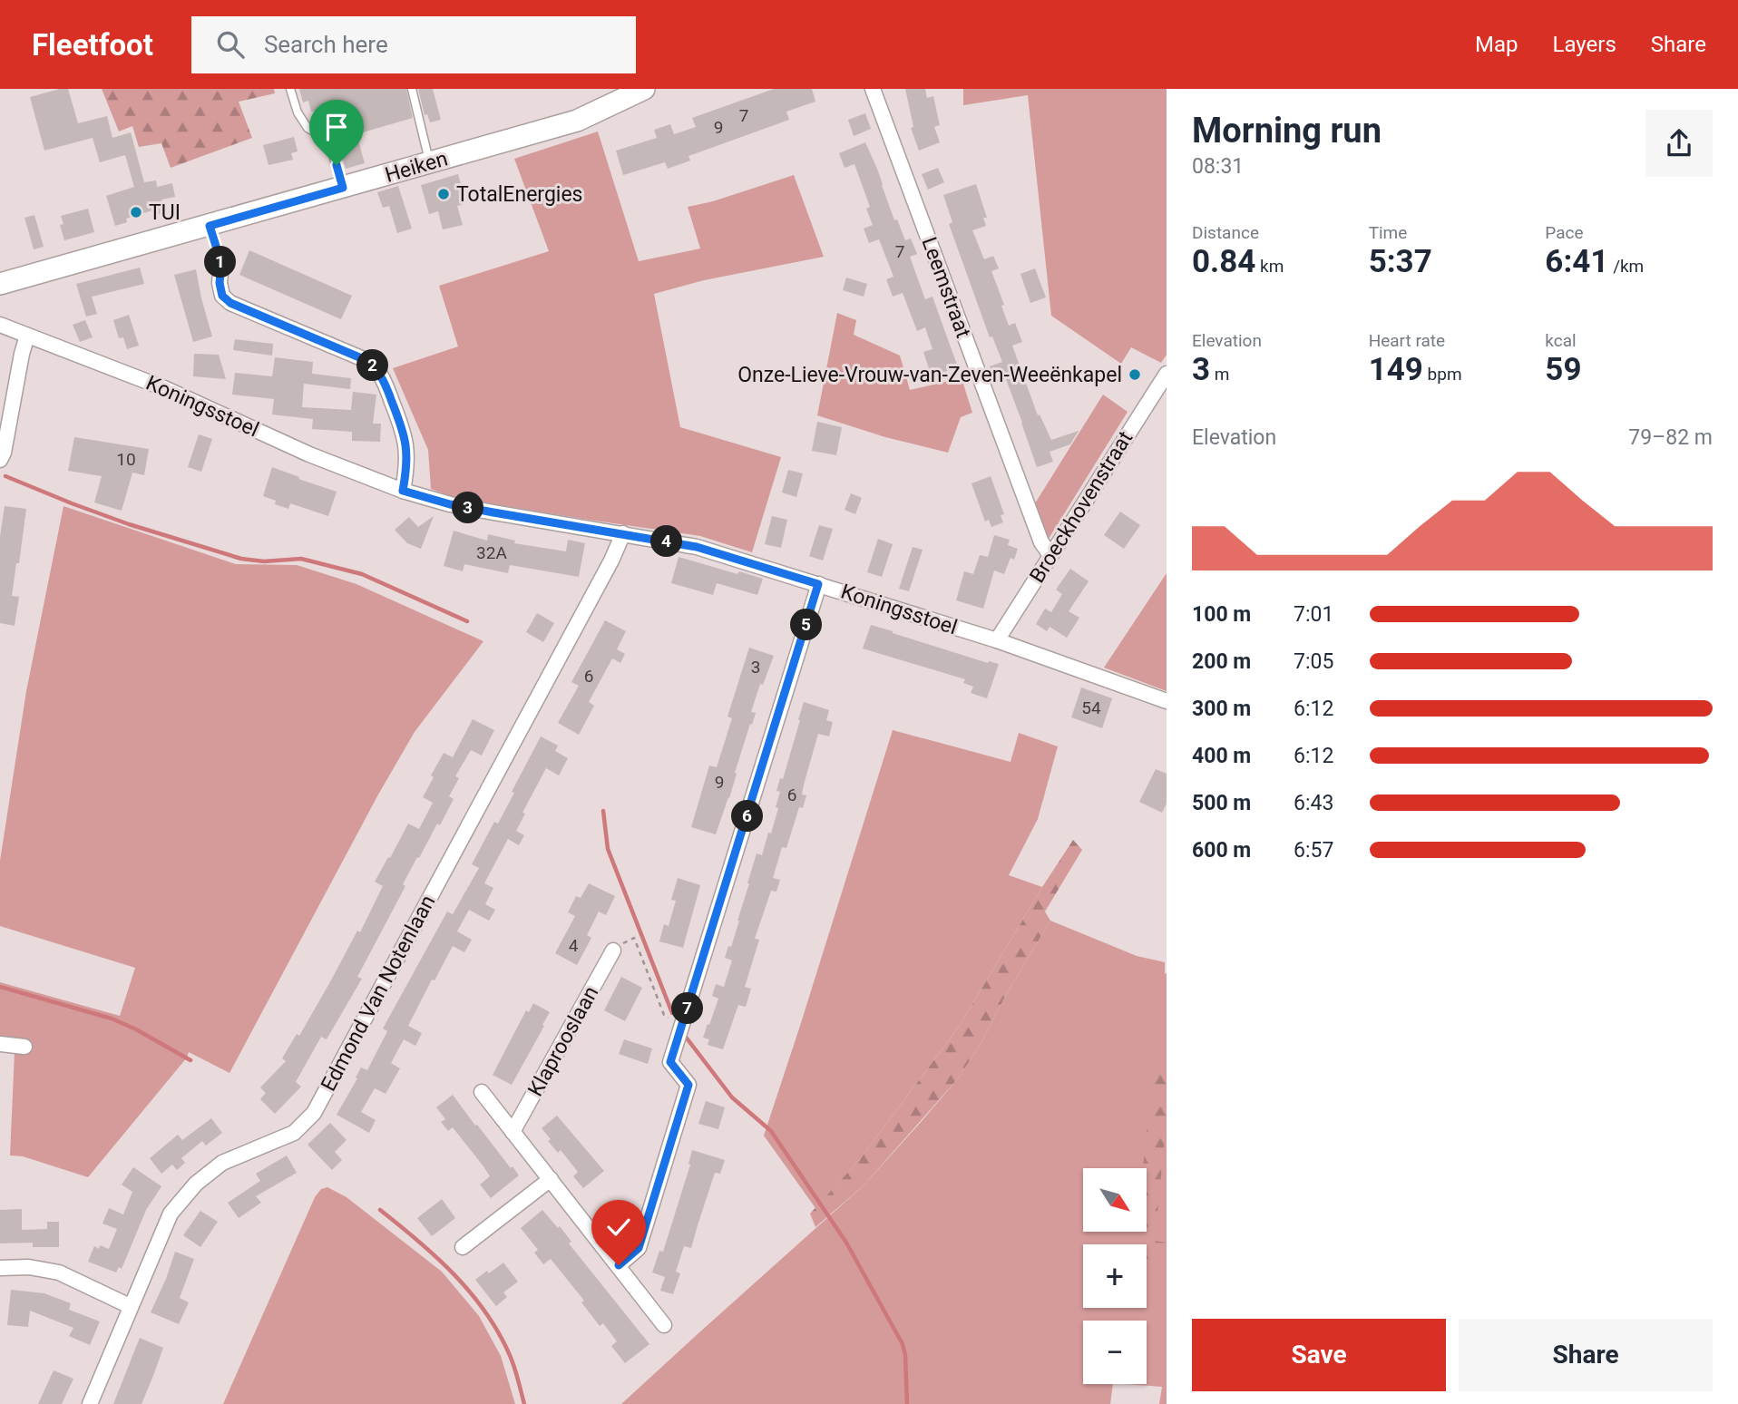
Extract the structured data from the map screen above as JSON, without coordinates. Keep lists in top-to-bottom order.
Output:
{
  "streets": {
    "main road": ["Heiken"],
    "street": [
      "Leemstraat",
      "Koningsstoel",
      "Broeckhovenstraat",
      "Edmond Van Notenlaan",
      "Klaprooslaan"
    ]
  },
  "crossings": [
    ["Leemstraat", "Broeckhovenstraat"],
    ["Koningsstoel", "Broeckhovenstraat"],
    ["Koningsstoel", "Edmond Van Notenlaan"]
  ],
  "places": ["TotalEnergies", "TUI", "Onze-Lieve-Vrouw-van-Zeven-Weeënkapel"],
  "house_numbers": [
    "7",
    "9",
    "7",
    "10",
    "32A",
    "3",
    "6",
    "54",
    "9",
    "6",
    "4"
  ],
  "north": "bottom right",
  "page": {
    "header": "Fleetfoot",
    "search": "Search here",
    "nav": ["Map", "Layers", "Share"],
    "heading": ["Morning run", "08:31"],
    "stats": [
      ["Distance", "0.84 km"],
      ["Time", "5:37"],
      ["Pace", "6:41 /km"],
      ["Elevation", "3 m"],
      ["Heart rate", "149 bpm"],
      ["kcal", "59"]
    ],
    "pins": [
      "1",
      "2",
      "3",
      "4",
      "5",
      "6",
      "7"
    ],
    "chart": ["Elevation", "79–82 m"],
    "list": [
      {
        "name": "100 m",
        "note": "7:01"
      },
      {
        "name": "200 m",
        "note": "7:05"
      },
      {
        "name": "300 m",
        "note": "6:12"
      },
      {
        "name": "400 m",
        "note": "6:12"
      },
      {
        "name": "500 m",
        "note": "6:43"
      },
      {
        "name": "600 m",
        "note": "6:57"
      }
    ],
    "map_buttons": ["+", "−"],
    "buttons": ["Save", "Share"]
  }
}
